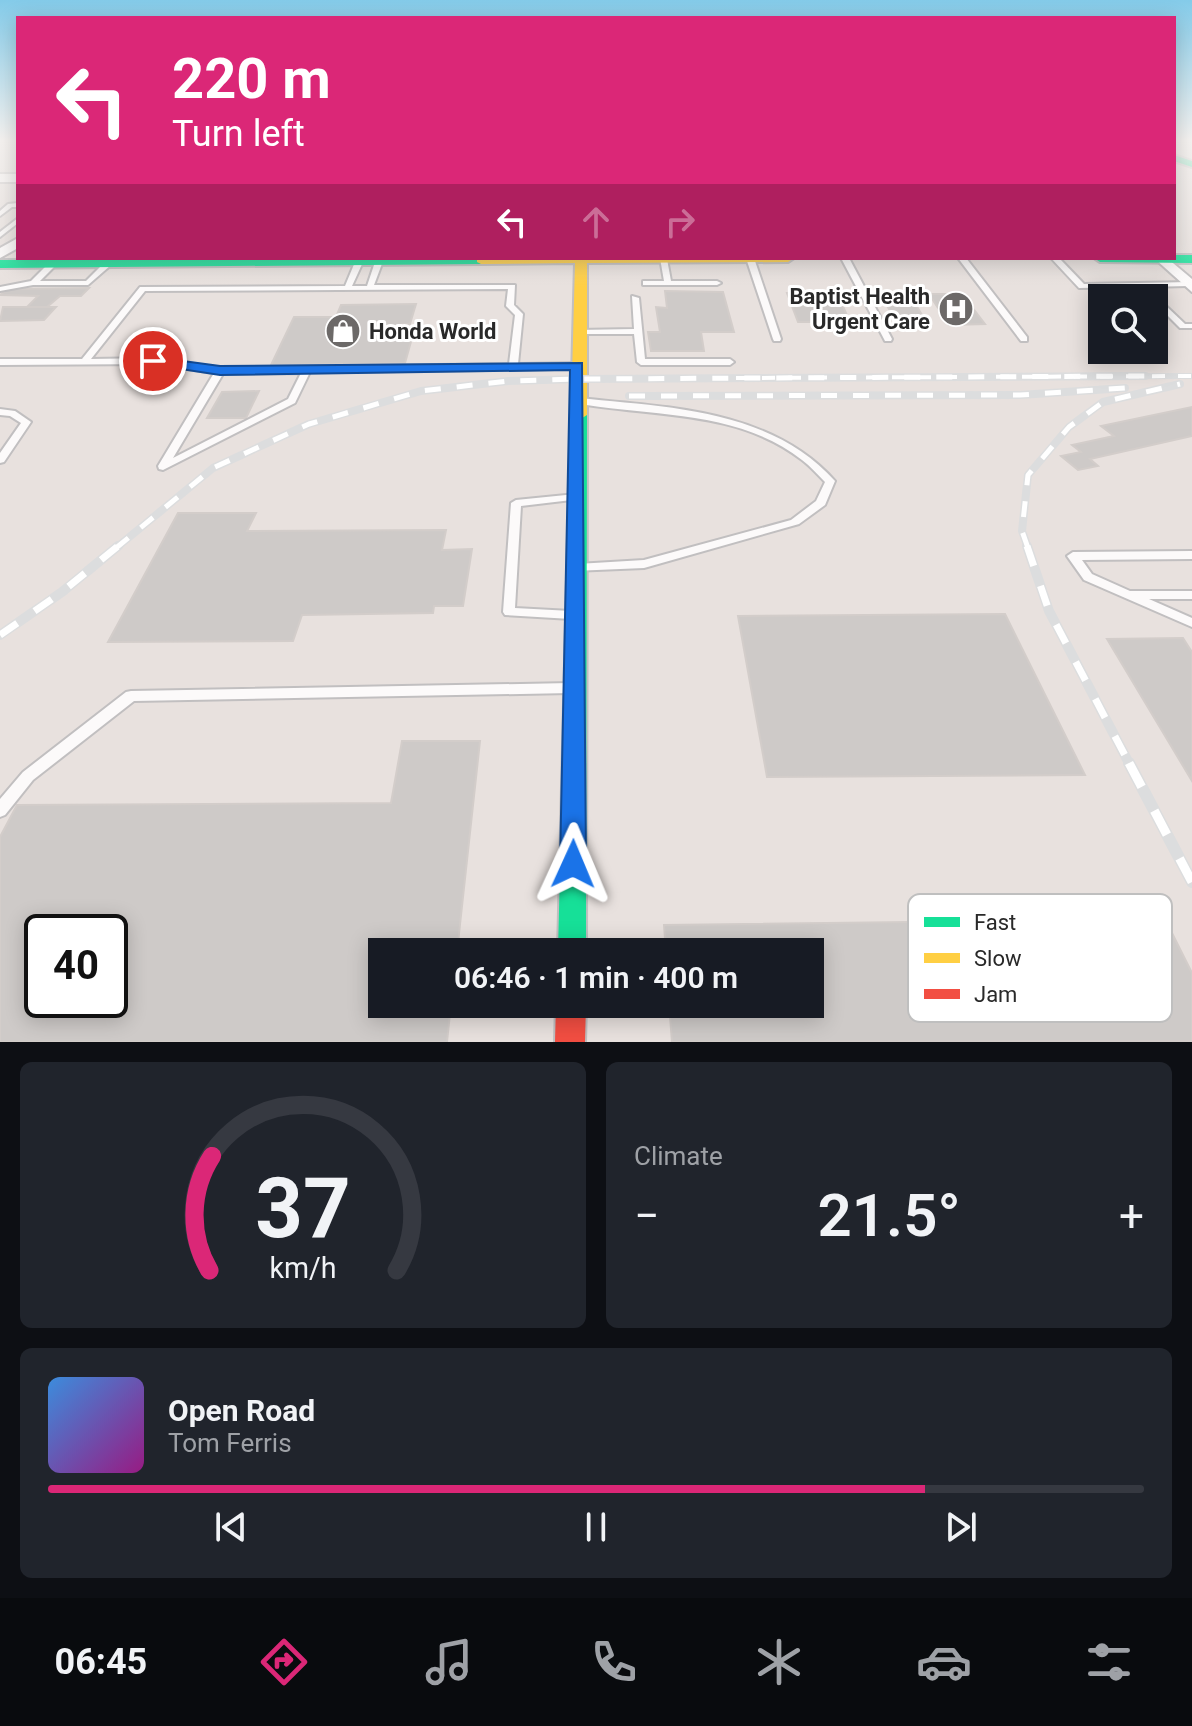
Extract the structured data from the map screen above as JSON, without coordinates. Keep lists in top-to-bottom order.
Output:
{
  "places": {
    "hospital": ["Baptist Health Urgent Care"],
    "shop": ["Honda World"]
  },
  "legend": ["Fast", "Slow", "Jam"],
  "page": {
    "turn": ["220 m", "Turn left"],
    "limit": "40",
    "trip": "06:46 · 1 min · 400 m",
    "tile": "Climate",
    "heat": ["−", "21.5°", "+"],
    "song": ["Open Road", "Tom Ferris"],
    "tabs": "06:45",
    "gauge": ["37", "km/h"]
  }
}
